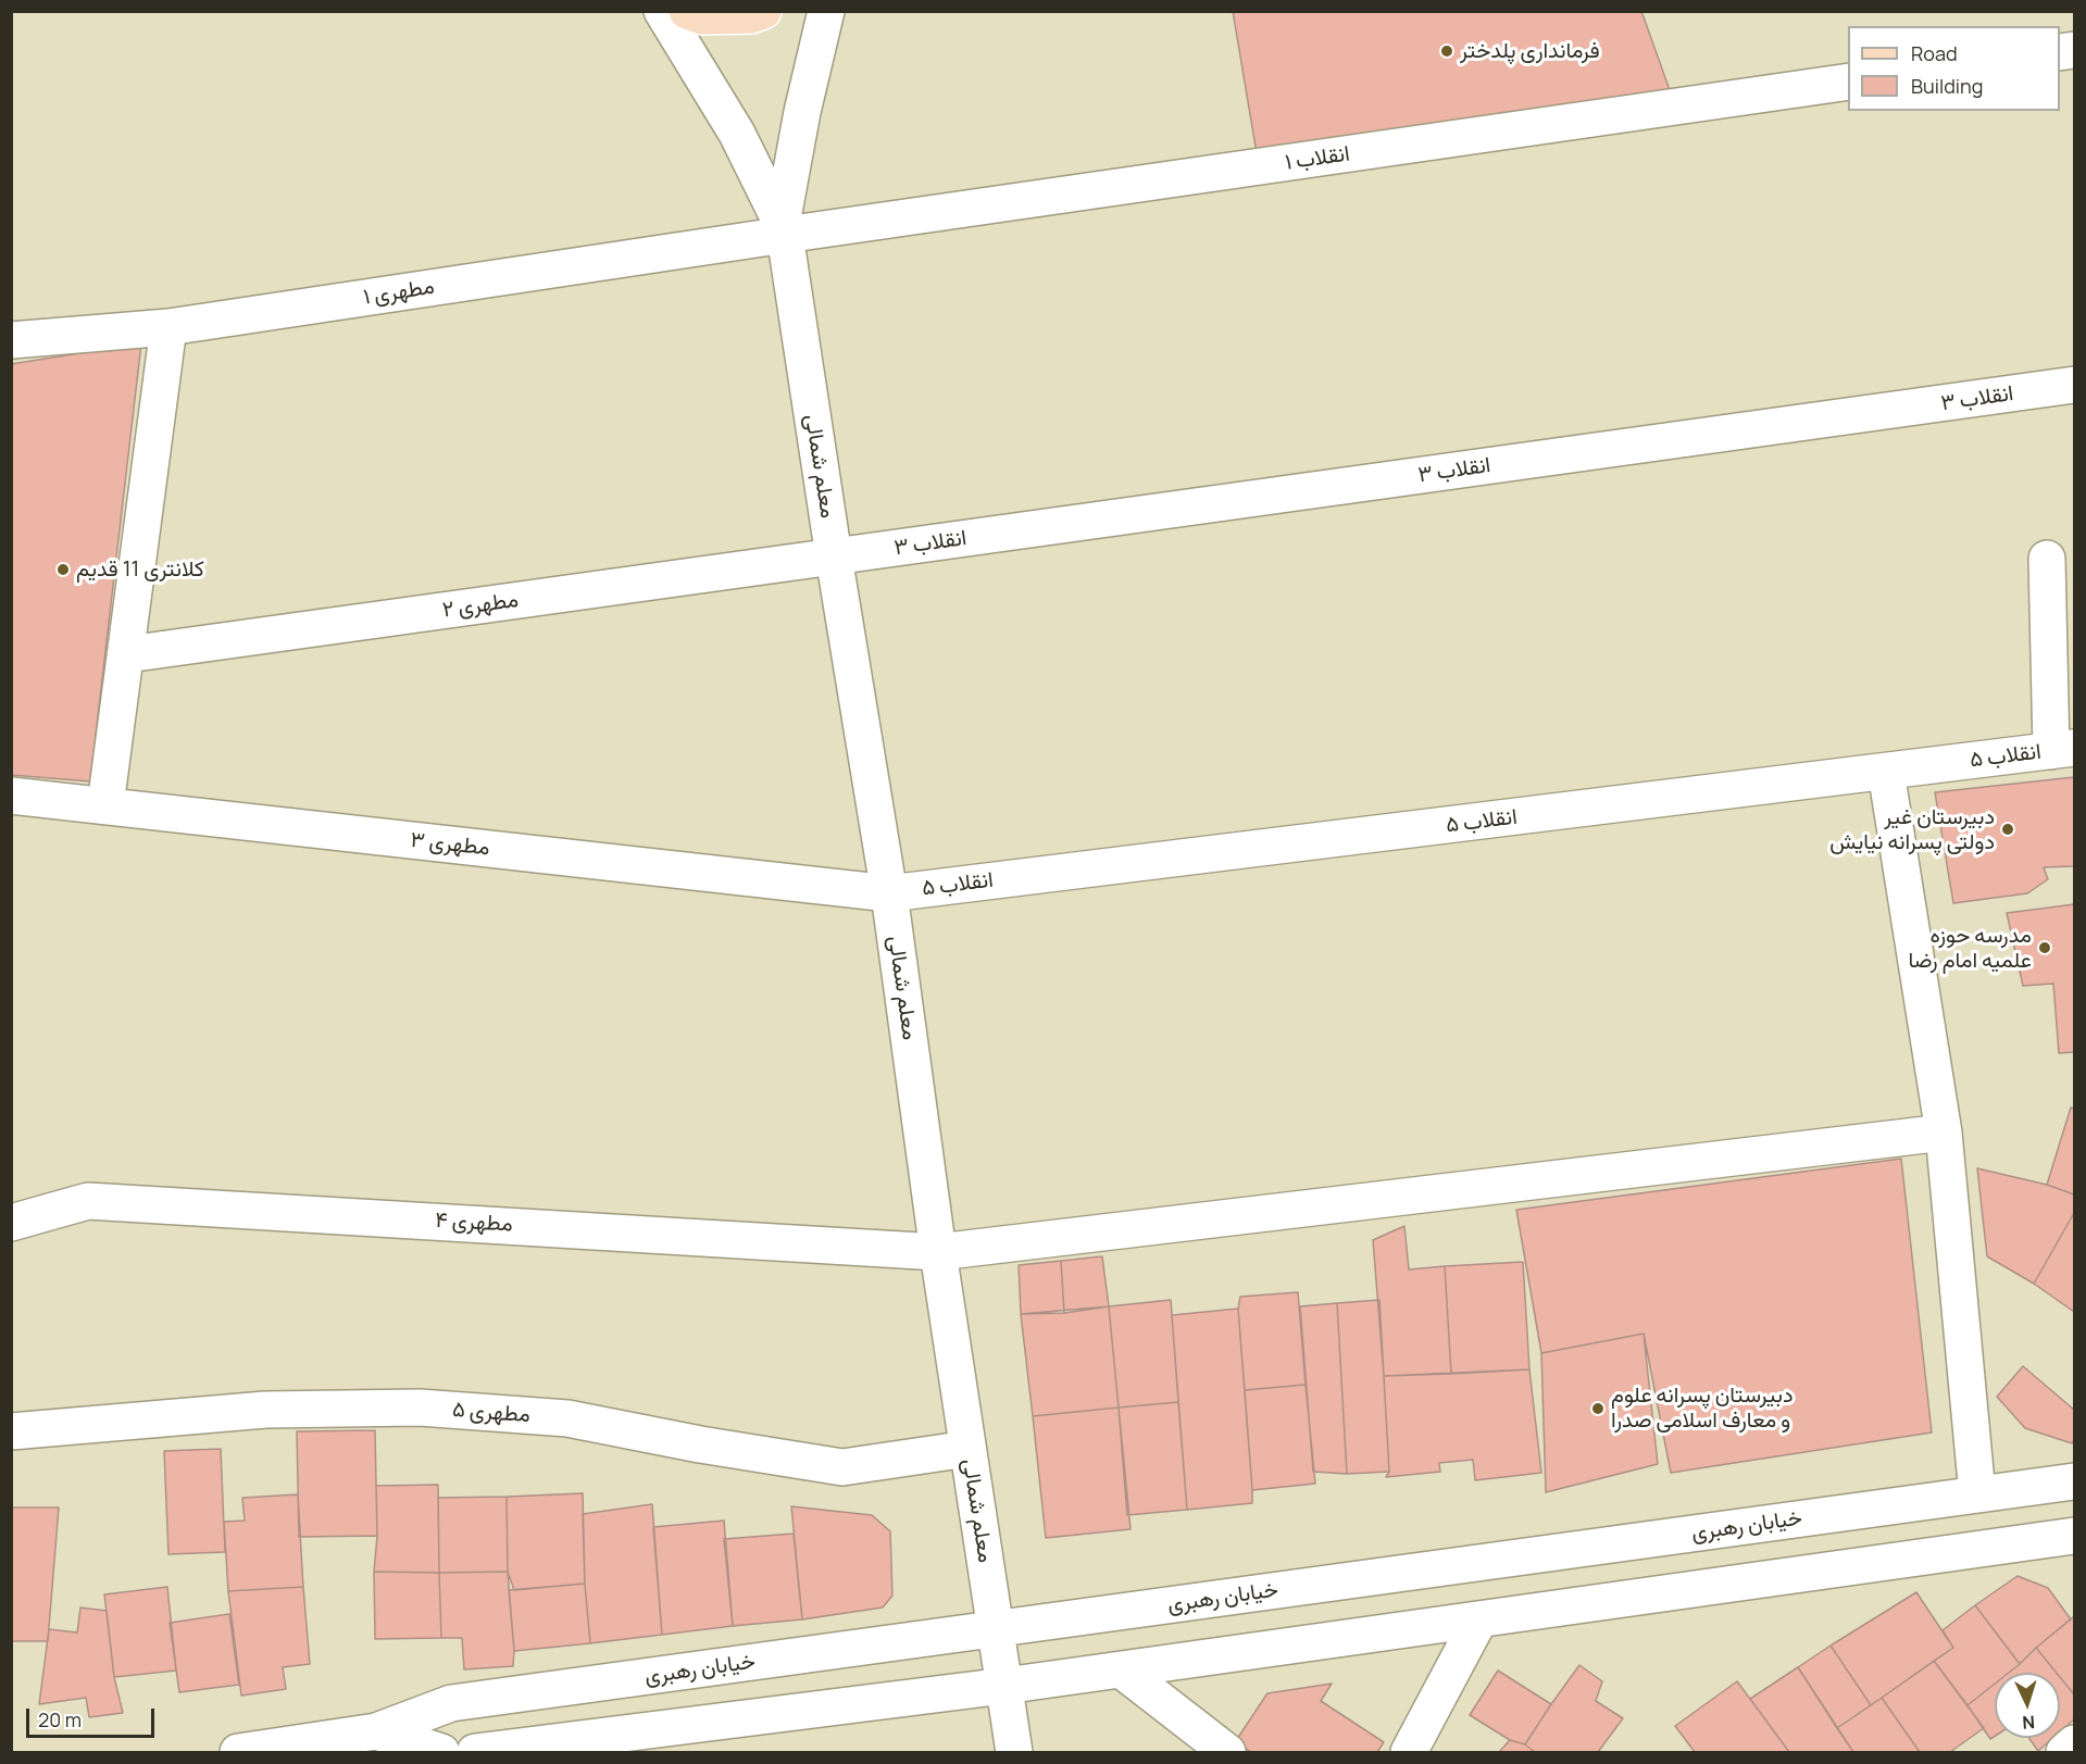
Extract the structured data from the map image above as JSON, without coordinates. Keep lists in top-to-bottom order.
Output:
{
  "streets": {
    "street": [
      "انقلاب ۱",
      "مطهری ۱",
      "انقلاب ۳",
      "معلم شمالی",
      "مطهری ۲",
      "انقلاب ۵",
      "مطهری ۳",
      "مطهری ۴",
      "مطهری ۵",
      "خیابان رهبری"
    ]
  },
  "crossings": [
    ["انقلاب ۱", "مطهری ۱"],
    ["انقلاب ۱", "معلم شمالی"],
    ["مطهری ۱", "معلم شمالی"],
    ["انقلاب ۳", "معلم شمالی"],
    ["انقلاب ۳", "مطهری ۲"],
    ["معلم شمالی", "مطهری ۲"],
    ["معلم شمالی", "انقلاب ۵"],
    ["معلم شمالی", "مطهری ۳"],
    ["معلم شمالی", "مطهری ۴"],
    ["معلم شمالی", "مطهری ۵"],
    ["معلم شمالی", "خیابان رهبری"],
    ["انقلاب ۵", "مطهری ۳"]
  ],
  "places": [
    "فرمانداری پلدختر",
    "کلانتری 11 قدیم",
    "دبیرستان غیر دولتی پسرانه نیایش",
    "مدرسه حوزه علمیه امام رضا",
    "دبیرستان پسرانه علوم و معارف اسلامی صدرا"
  ],
  "legend": ["Road", "Building"],
  "scale_bar": "20 m",
  "north": "bottom"
}
